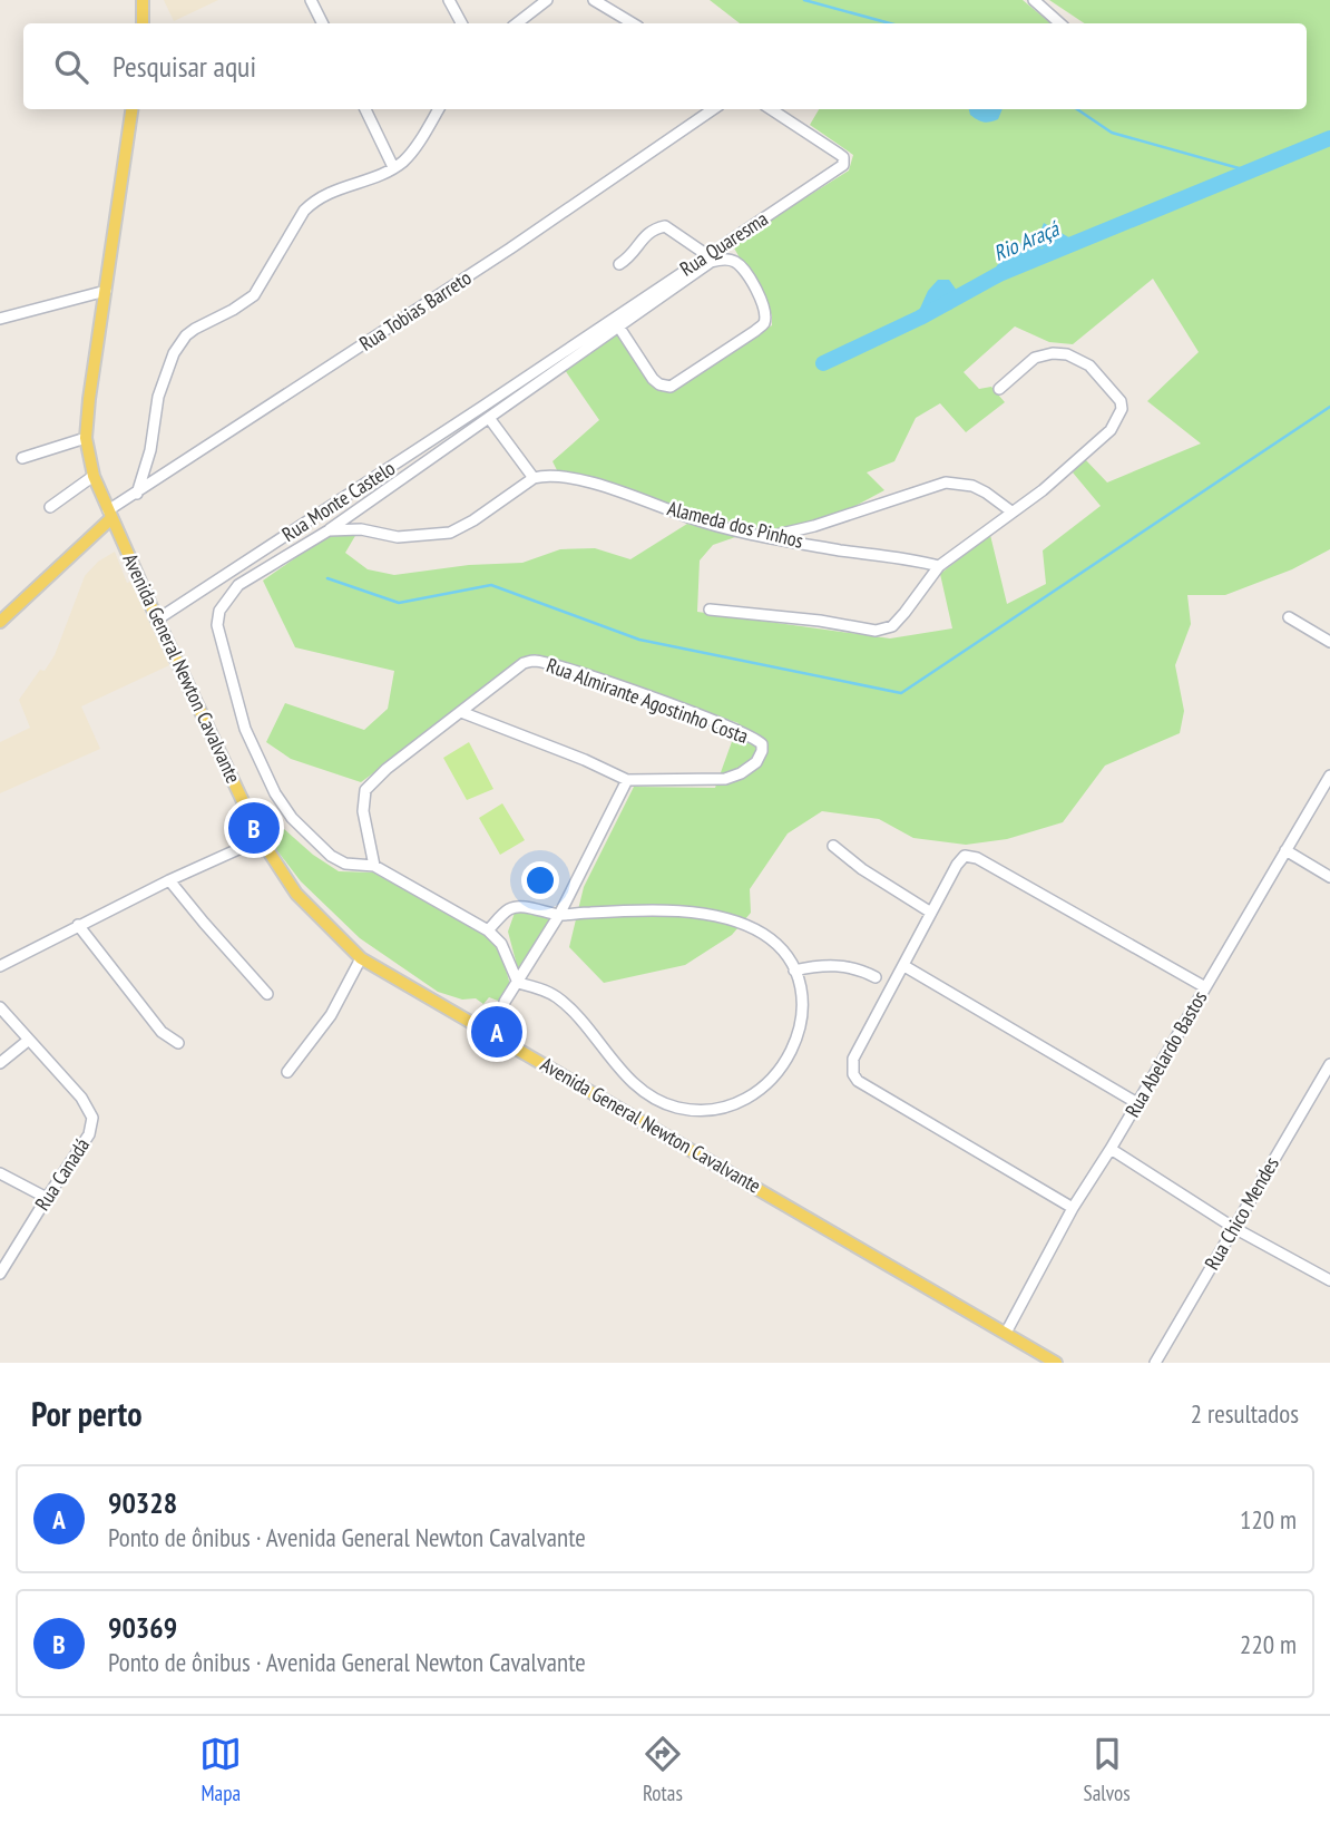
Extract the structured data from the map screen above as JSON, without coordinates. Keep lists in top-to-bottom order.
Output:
{
  "streets": {
    "main road": ["Avenida General Newton Cavalvante"],
    "street": [
      "Rua Quaresma",
      "Rua Tobias Barreto",
      "Rua Monte Castelo",
      "Alameda dos Pinhos",
      "Rua Almirante Agostinho Costa",
      "Rua Abelardo Bastos",
      "Rua Canadá",
      "Rua Chico Mendes"
    ]
  },
  "crossings": [
    ["Rua Quaresma", "Rua Monte Castelo"],
    ["Rua Tobias Barreto", "Avenida General Newton Cavalvante"],
    ["Rua Monte Castelo", "Avenida General Newton Cavalvante"],
    ["Avenida General Newton Cavalvante", "Rua Abelardo Bastos"]
  ],
  "water": ["Rio Araçá"],
  "page": {
    "search": "Pesquisar aqui",
    "pins": ["B", "A"],
    "heading": ["Por perto", "2 resultados"],
    "list": [
      {
        "mark": "A",
        "name": "90328",
        "note": "Ponto de ônibus · Avenida General Newton Cavalvante",
        "value": "120 m"
      },
      {
        "mark": "B",
        "name": "90369",
        "note": "Ponto de ônibus · Avenida General Newton Cavalvante",
        "value": "220 m"
      }
    ],
    "nav": ["Mapa", "Rotas", "Salvos"]
  }
}
